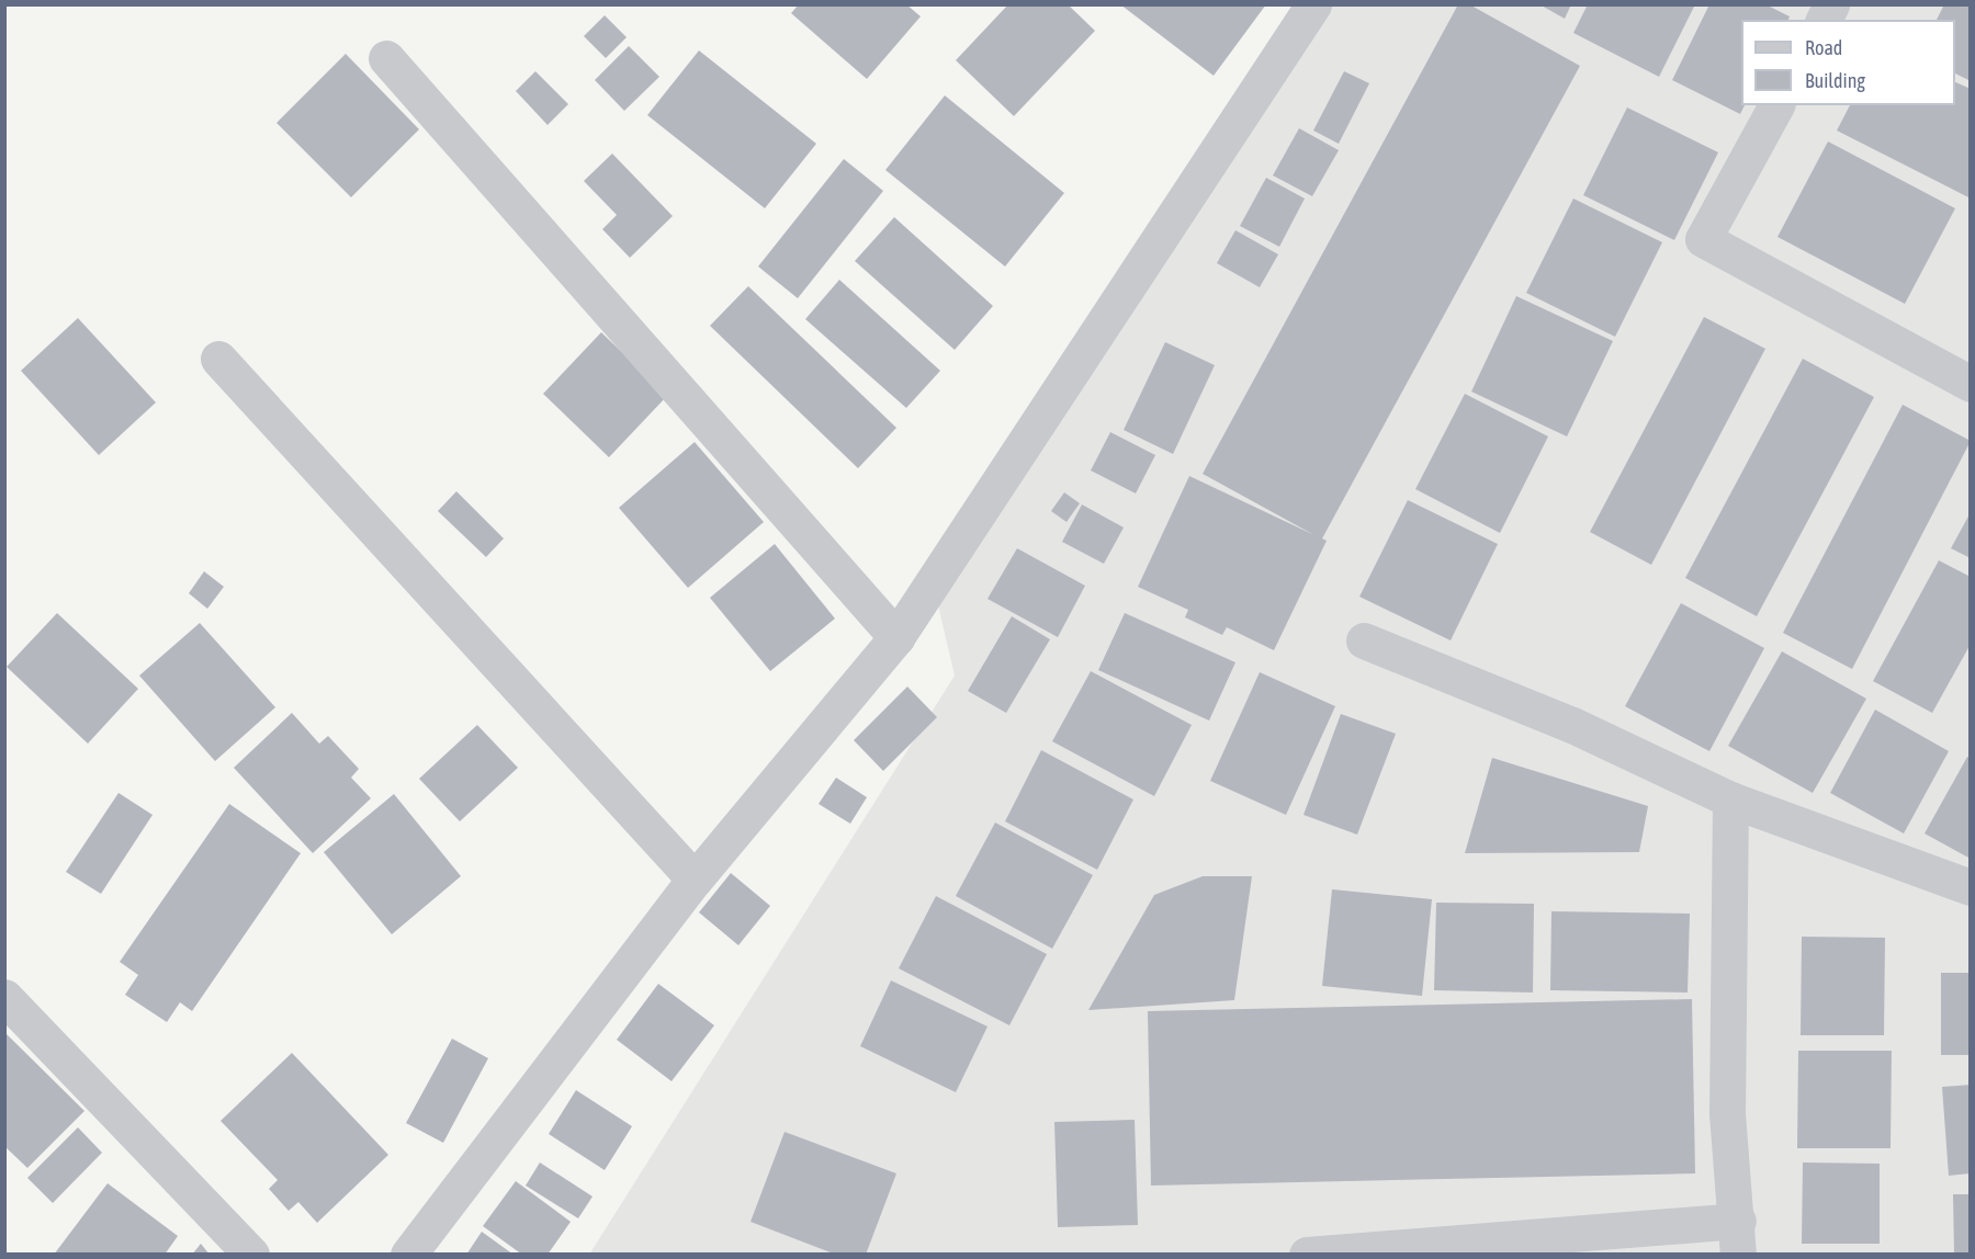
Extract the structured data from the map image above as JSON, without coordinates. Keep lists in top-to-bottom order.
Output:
{
  "legend": ["Road", "Building"]
}
